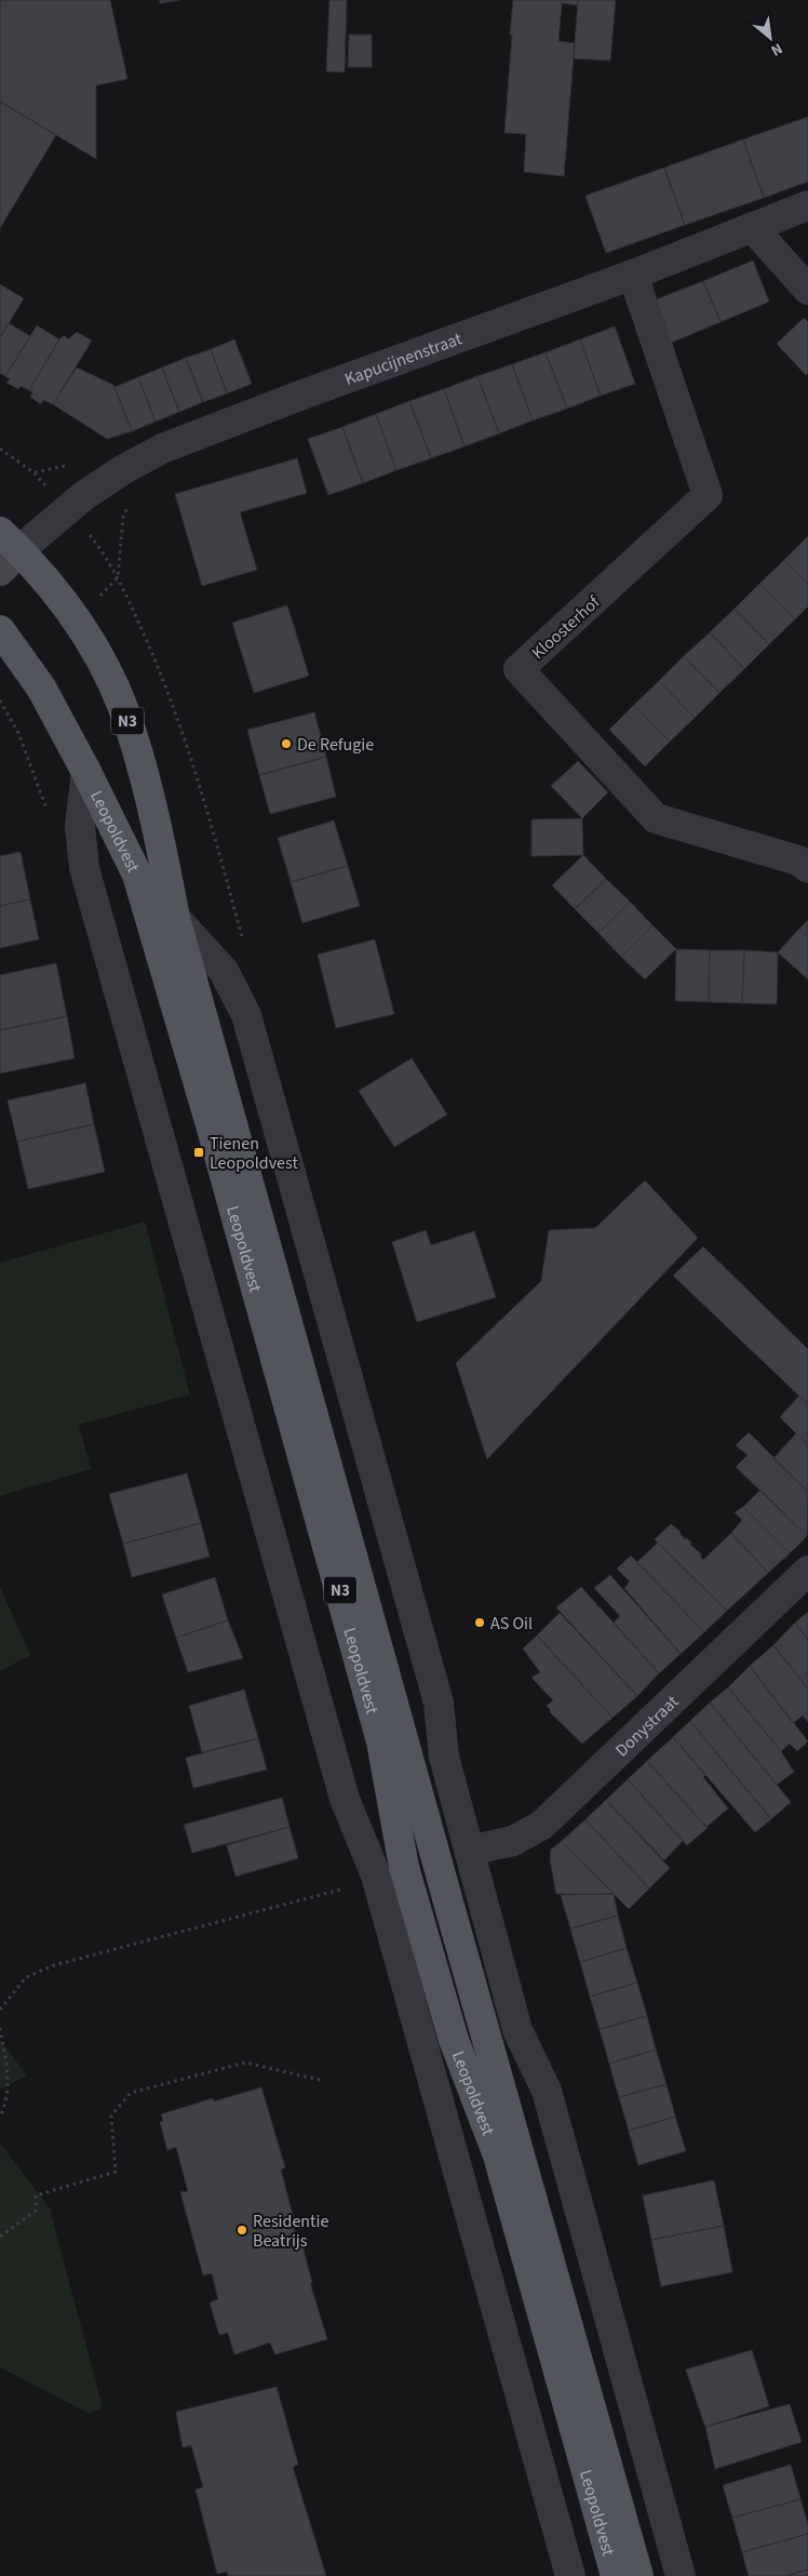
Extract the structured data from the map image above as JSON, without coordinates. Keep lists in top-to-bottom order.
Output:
{
  "streets": {
    "main road": ["N3", "Leopoldvest"],
    "street": ["Kapucijnenstraat", "Kloosterhof", "Donystraat"]
  },
  "crossings": [
    ["Kapucijnenstraat", "Kloosterhof"],
    ["Kapucijnenstraat", "Leopoldvest"]
  ],
  "places": {
    "other": ["De Refugie", "AS Oil", "Residentie Beatrijs"],
    "transit": ["Tienen Leopoldvest"]
  },
  "north": "bottom right"
}
